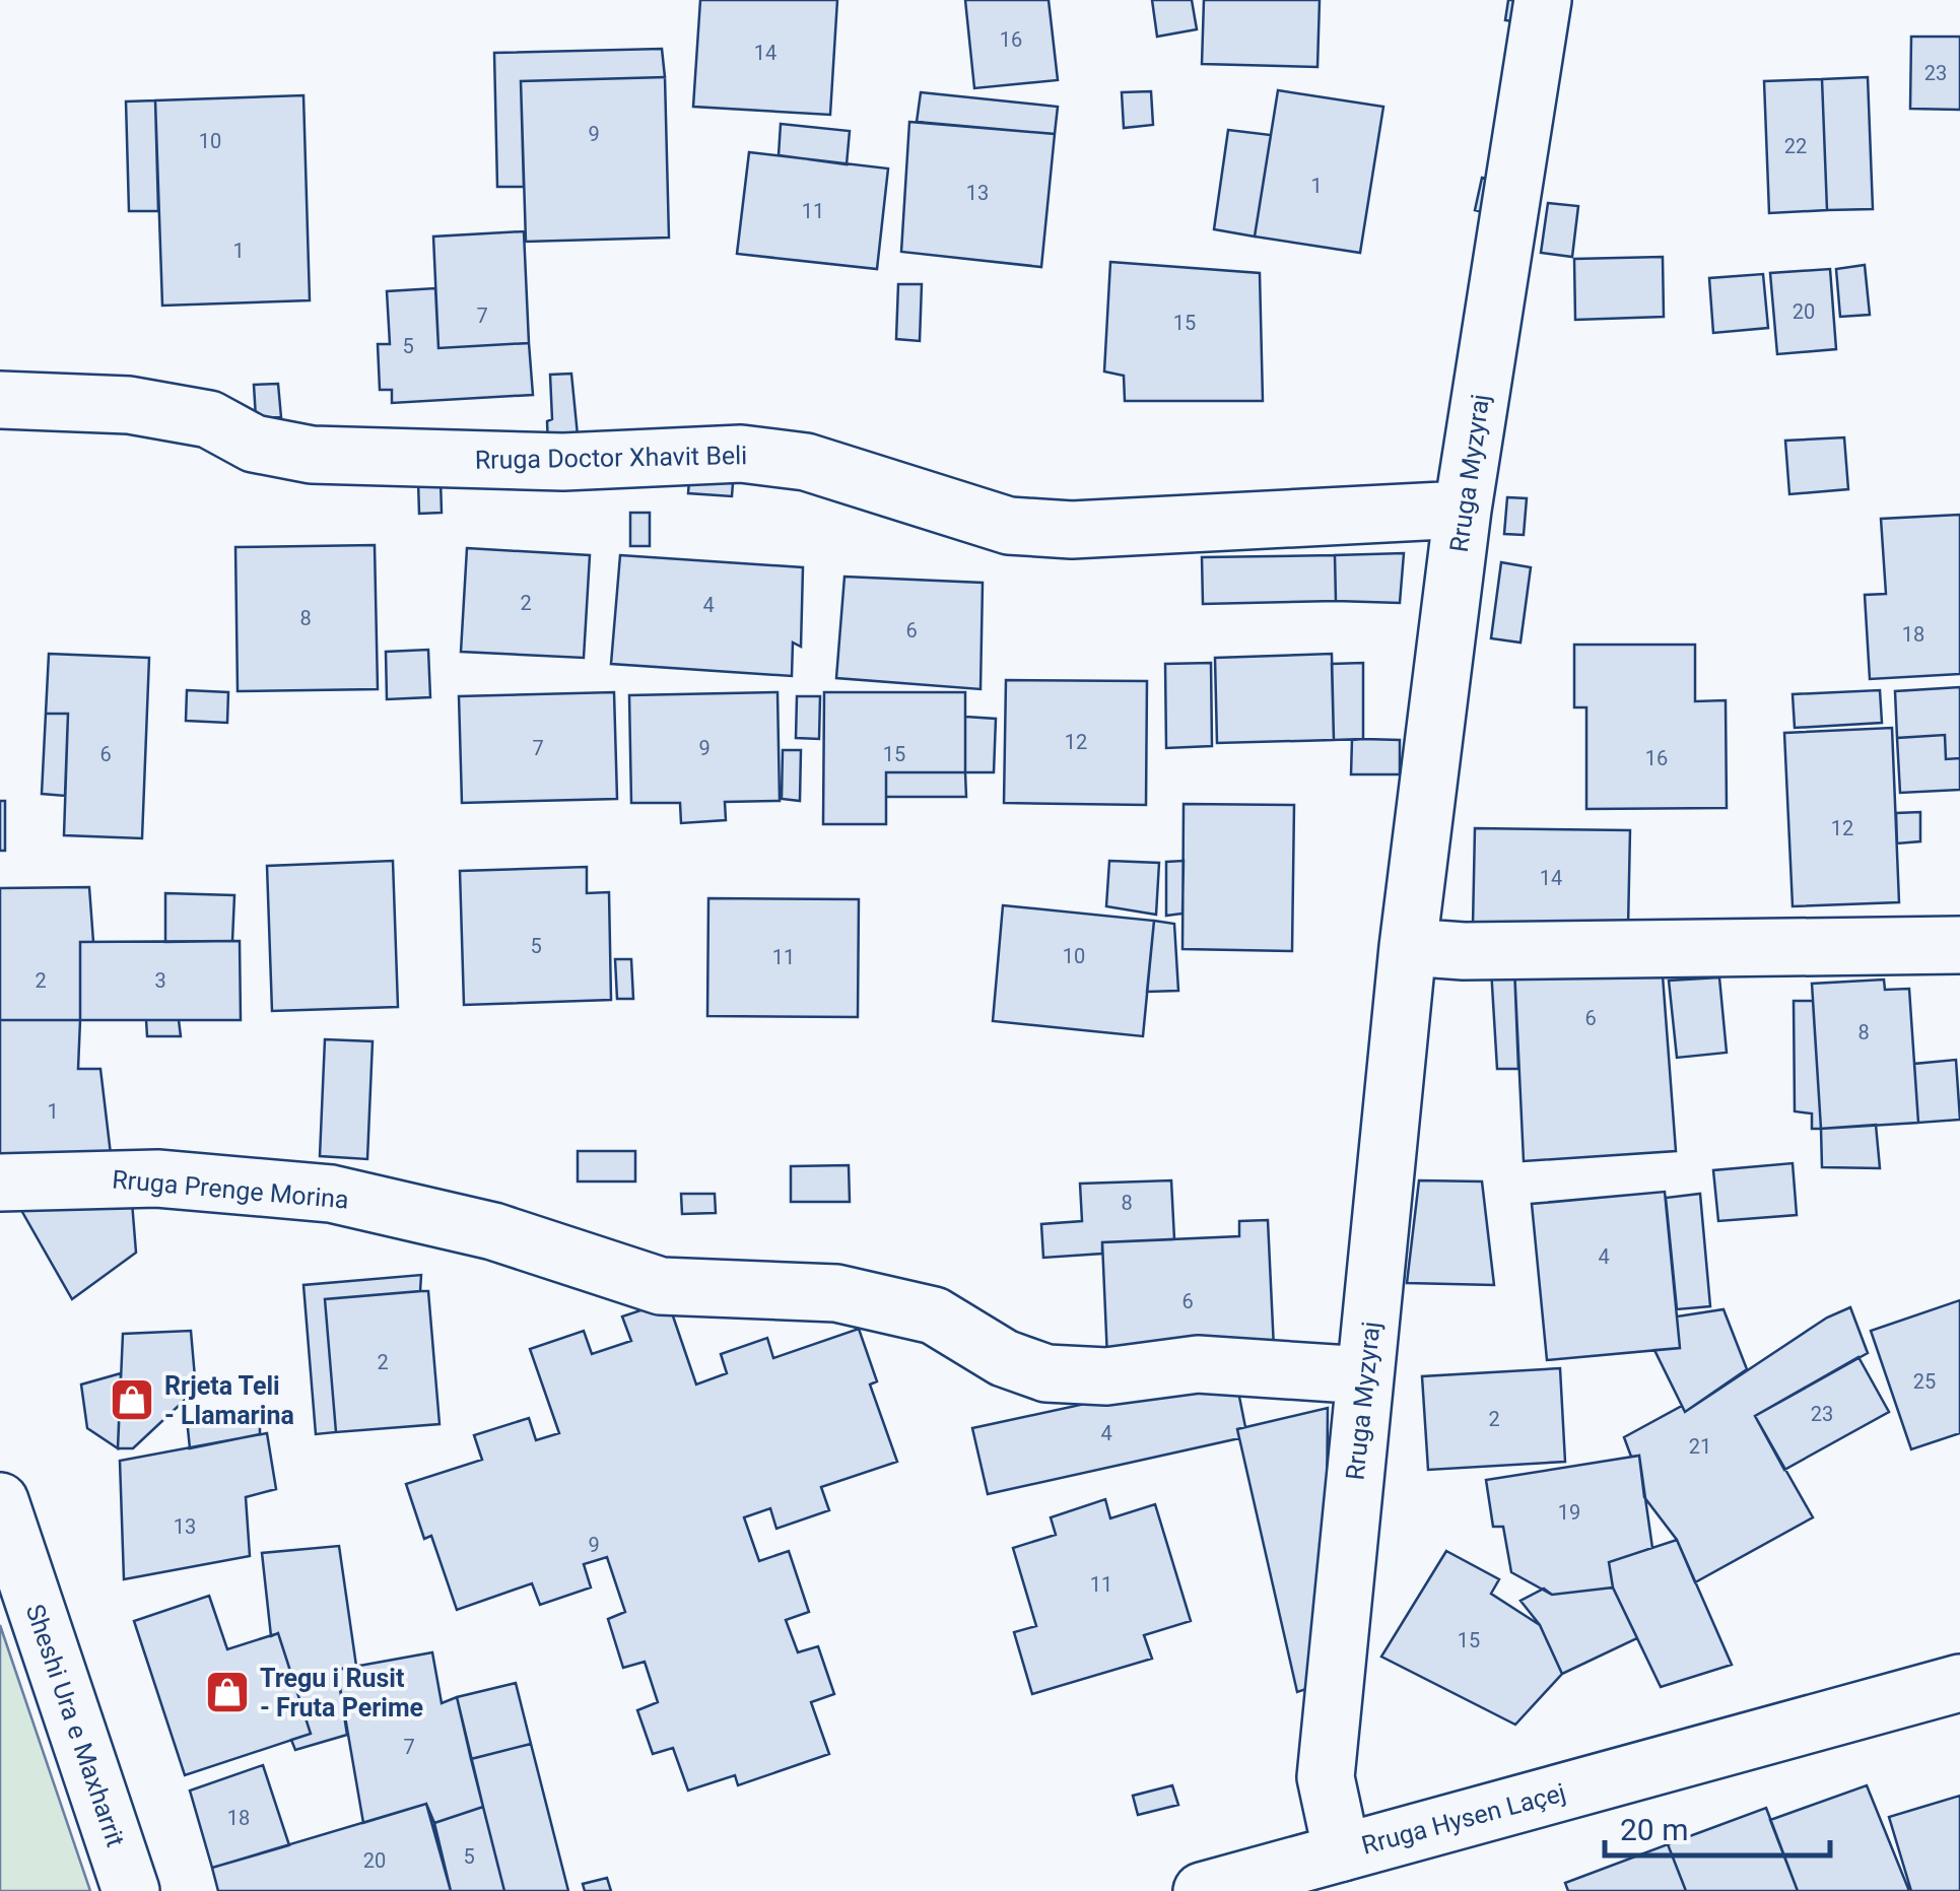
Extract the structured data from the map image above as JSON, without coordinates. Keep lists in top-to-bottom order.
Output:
{
  "streets": {
    "street": [
      "Rruga Doctor Xhavit Beli",
      "Rruga Myzyraj",
      "Rruga Prenge Morina",
      "Sheshi Ura e Maxharrit",
      "Rruga Hysen Laçej"
    ]
  },
  "crossings": [
    ["Rruga Doctor Xhavit Beli", "Rruga Myzyraj"],
    ["Rruga Myzyraj", "Rruga Prenge Morina"],
    ["Rruga Myzyraj", "Rruga Hysen Laçej"]
  ],
  "places": {
    "shop": ["Rrjeta Teli - Llamarina", "Tregu i Rusit - Fruta Perime"]
  },
  "house_numbers": [
    "16",
    "14",
    "23",
    "9",
    "10",
    "22",
    "1",
    "13",
    "11",
    "1",
    "20",
    "7",
    "15",
    "5",
    "2",
    "4",
    "8",
    "6",
    "18",
    "12",
    "7",
    "9",
    "6",
    "15",
    "16",
    "12",
    "14",
    "5",
    "10",
    "11",
    "2",
    "3",
    "6",
    "8",
    "1",
    "8",
    "4",
    "6",
    "2",
    "25",
    "23",
    "2",
    "4",
    "21",
    "19",
    "13",
    "9",
    "11",
    "15",
    "7",
    "18",
    "5",
    "20"
  ],
  "scale_bar": "20 m"
}
